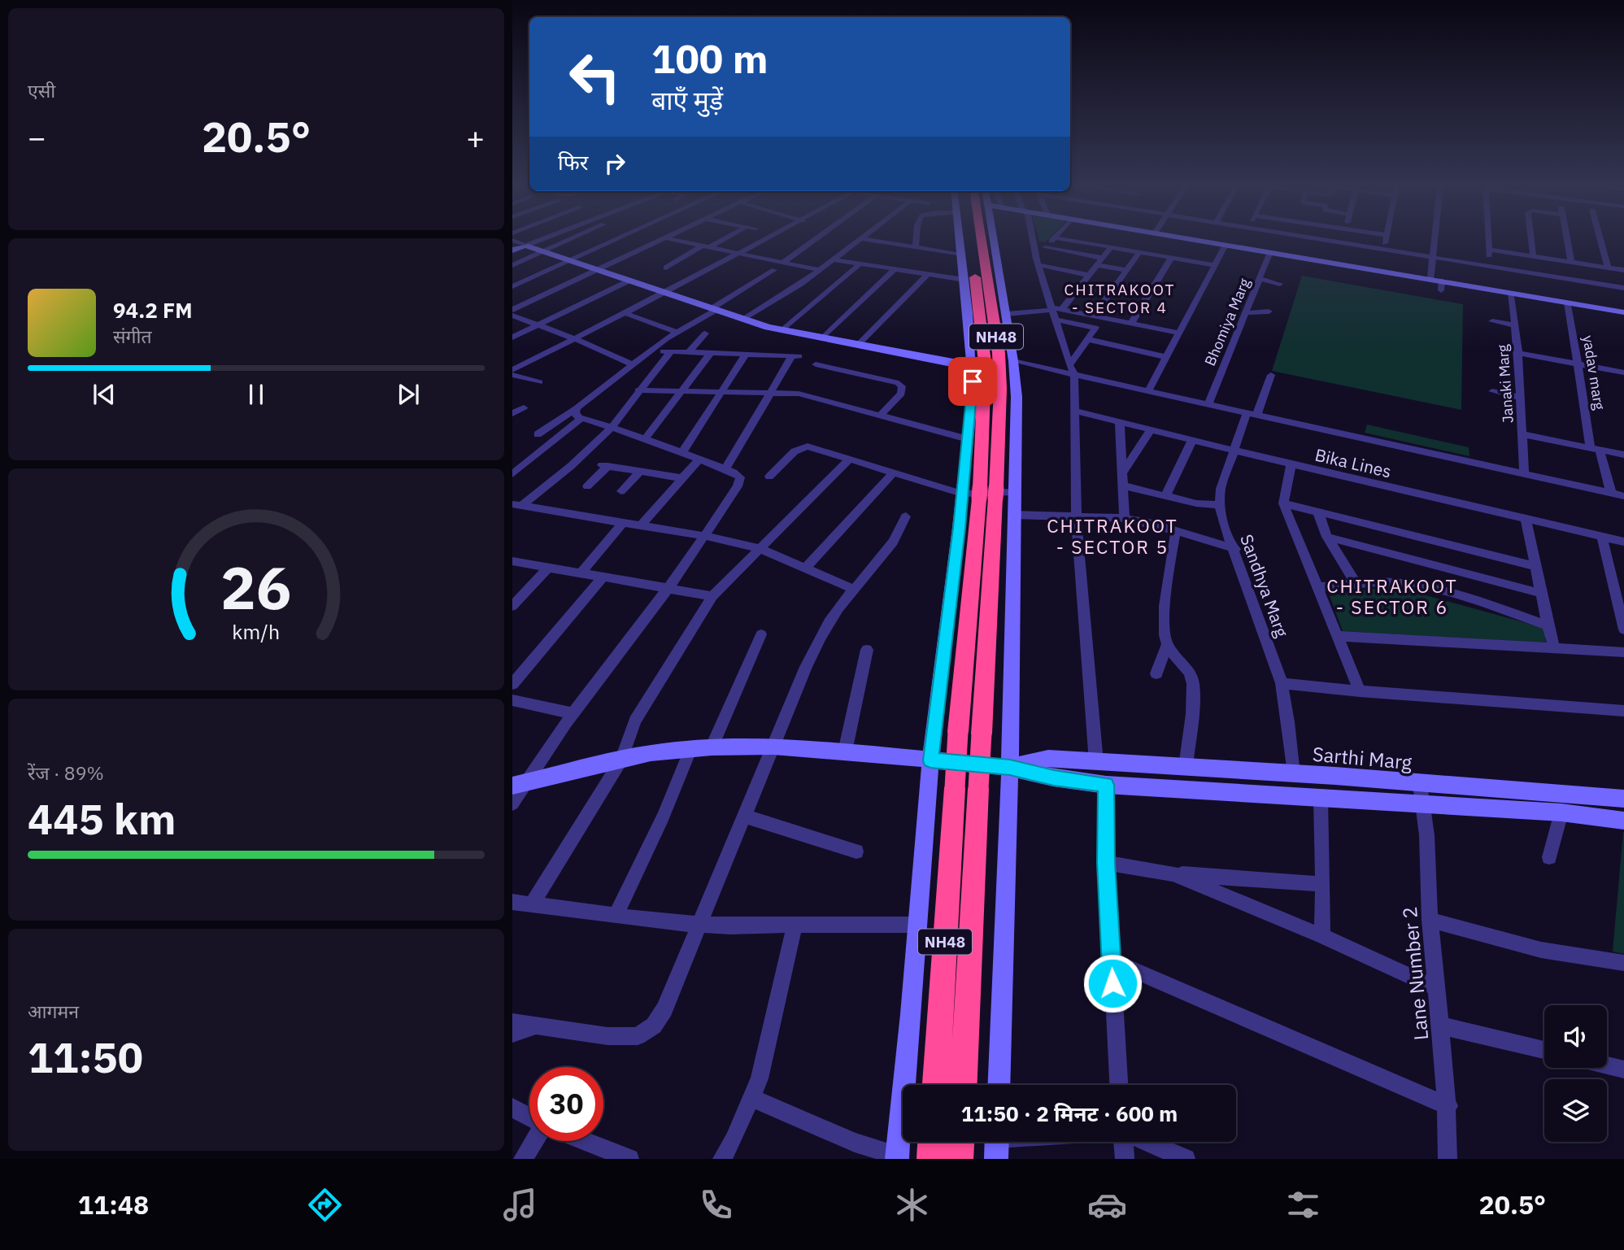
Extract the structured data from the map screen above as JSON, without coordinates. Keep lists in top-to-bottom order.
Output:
{
  "streets": {
    "highway": ["NH48"],
    "street": [
      "Bhomiya Marg",
      "yadav marg",
      "Janaki Marg",
      "Bika Lines",
      "Sandhya Marg",
      "Sarthi Marg",
      "Lane Number 2"
    ]
  },
  "crossings": [
    ["Bika Lines", "Sandhya Marg"],
    ["Sandhya Marg", "Sarthi Marg"],
    ["Sarthi Marg", "Lane Number 2"]
  ],
  "districts": ["CHITRAKOOT - SECTOR 4", "CHITRAKOOT - SECTOR 5", "CHITRAKOOT - SECTOR 6"],
  "page": {
    "tile": [
      "एसी",
      ["रेंज · 89%", "445 km"],
      ["आगमन", "11:50"]
    ],
    "turn": ["100 m", "बाएँ मुड़ें"],
    "heat": ["−", "20.5°", "+"],
    "then": "फिर",
    "song": ["94.2 FM", "संगीत"],
    "limit": "30",
    "trip": "11:50 · 2 मिनट · 600 m",
    "tabs": ["11:48", "20.5°"],
    "gauge": ["26", "km/h"]
  }
}
